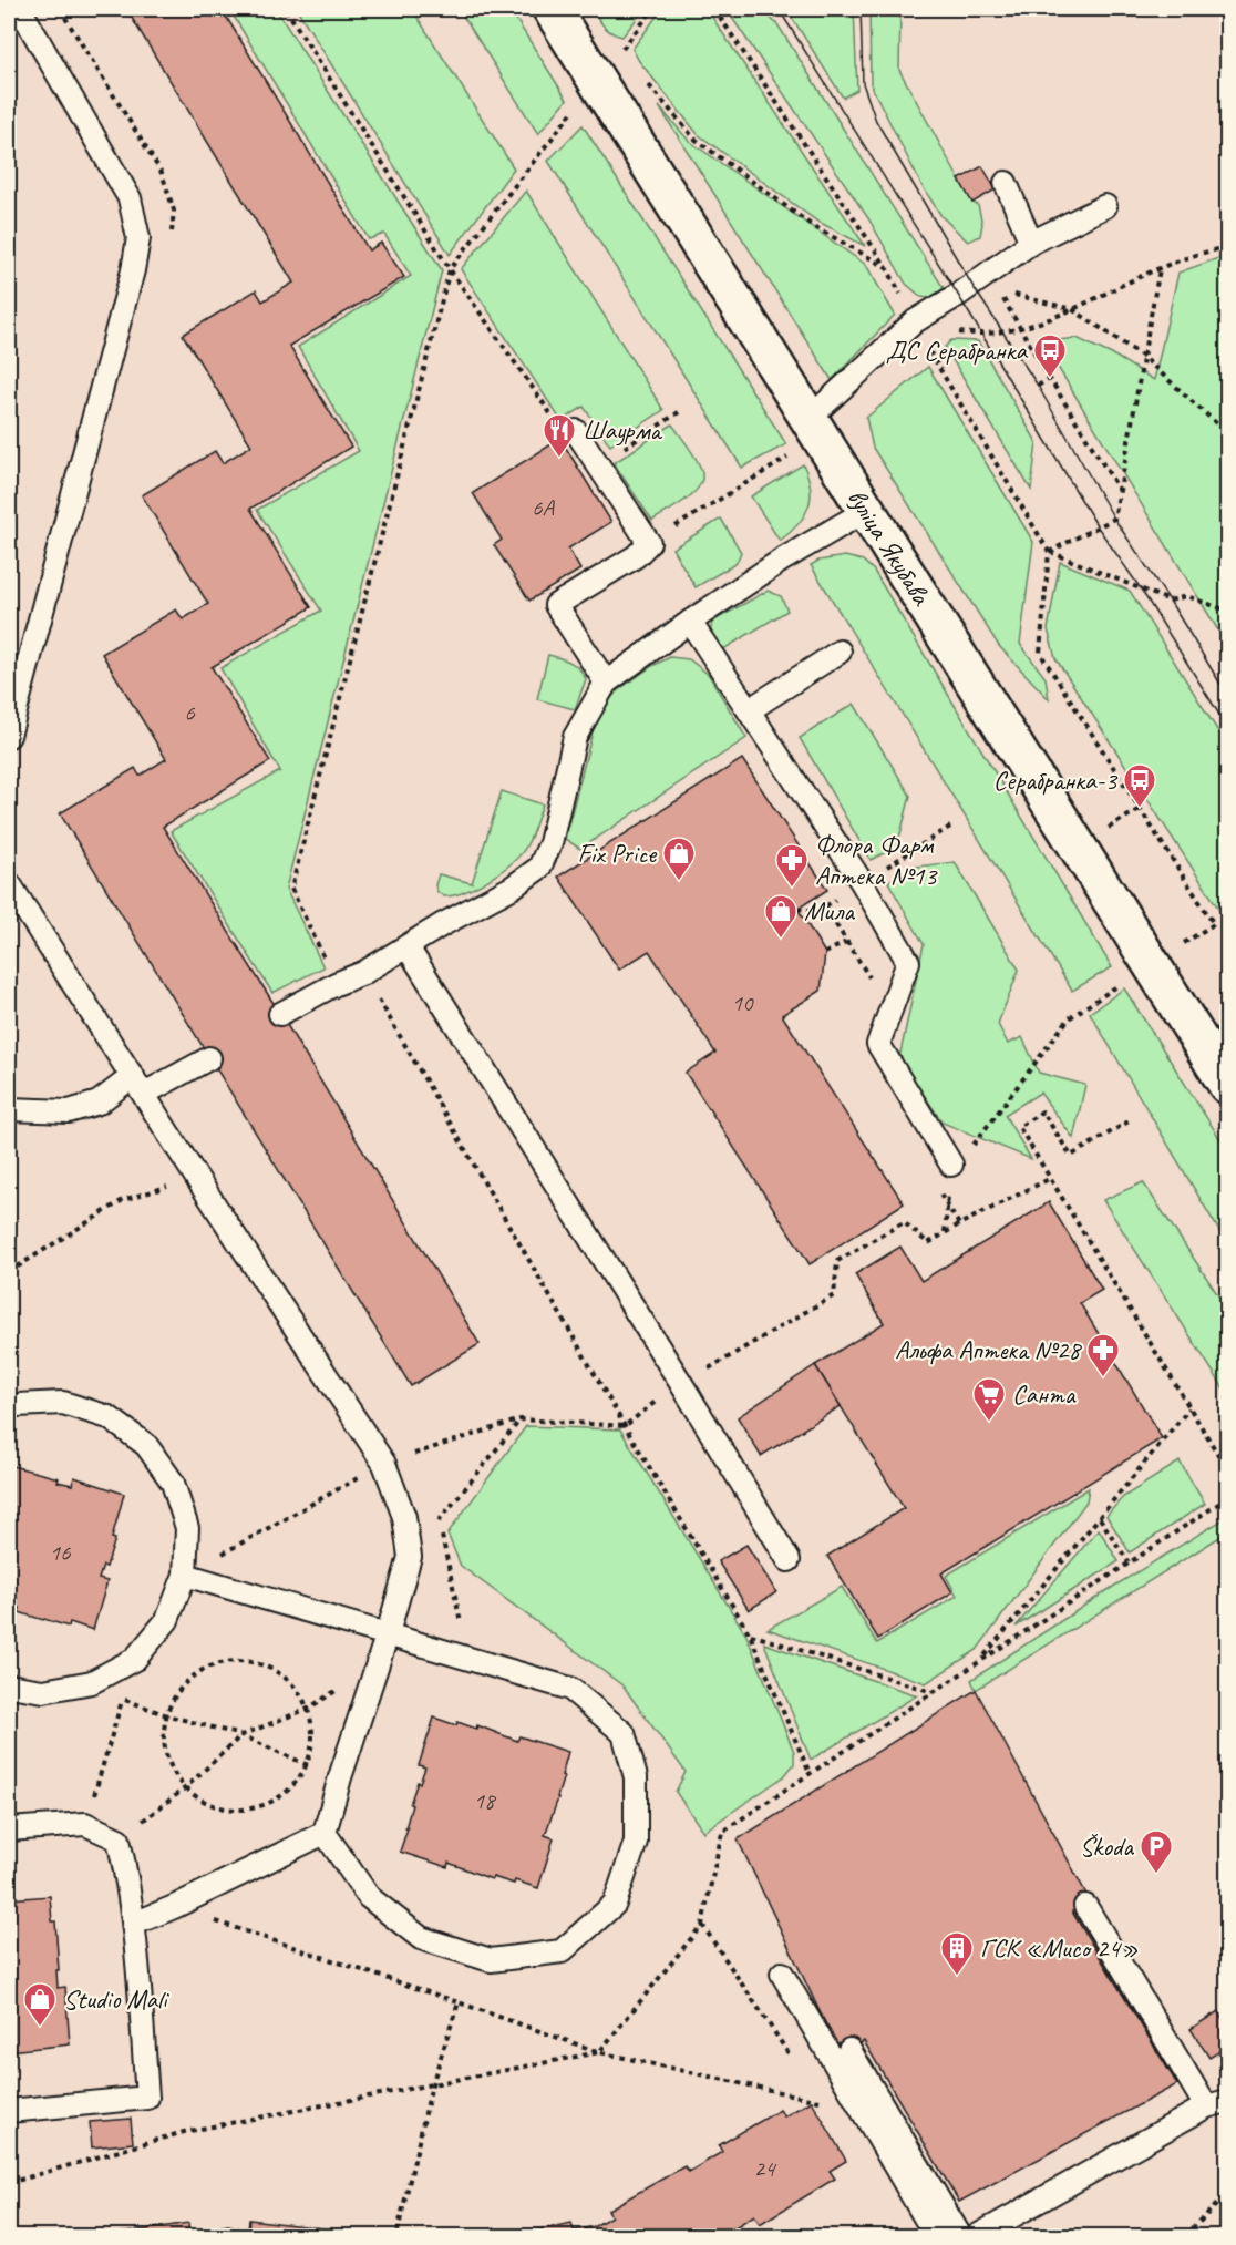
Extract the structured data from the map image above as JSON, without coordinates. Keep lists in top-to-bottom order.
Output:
{
  "streets": {
    "main road": ["вуліца Якубава"]
  },
  "places": {
    "bus stop": ["ДС Серабранка", "Серабранка-3"],
    "restaurant": ["Шаурма"],
    "shop": ["Fix Price", "Мила", "Studio Mali"],
    "pharmacy": ["Флора Фарм Аптека №13", "Альфа Аптека №28"],
    "supermarket": ["Санта"],
    "parking": ["Škoda"],
    "building": ["ГСК «Мисо 24»"]
  },
  "house_numbers": [
    "6А",
    "6",
    "10",
    "16",
    "18",
    "24"
  ]
}
